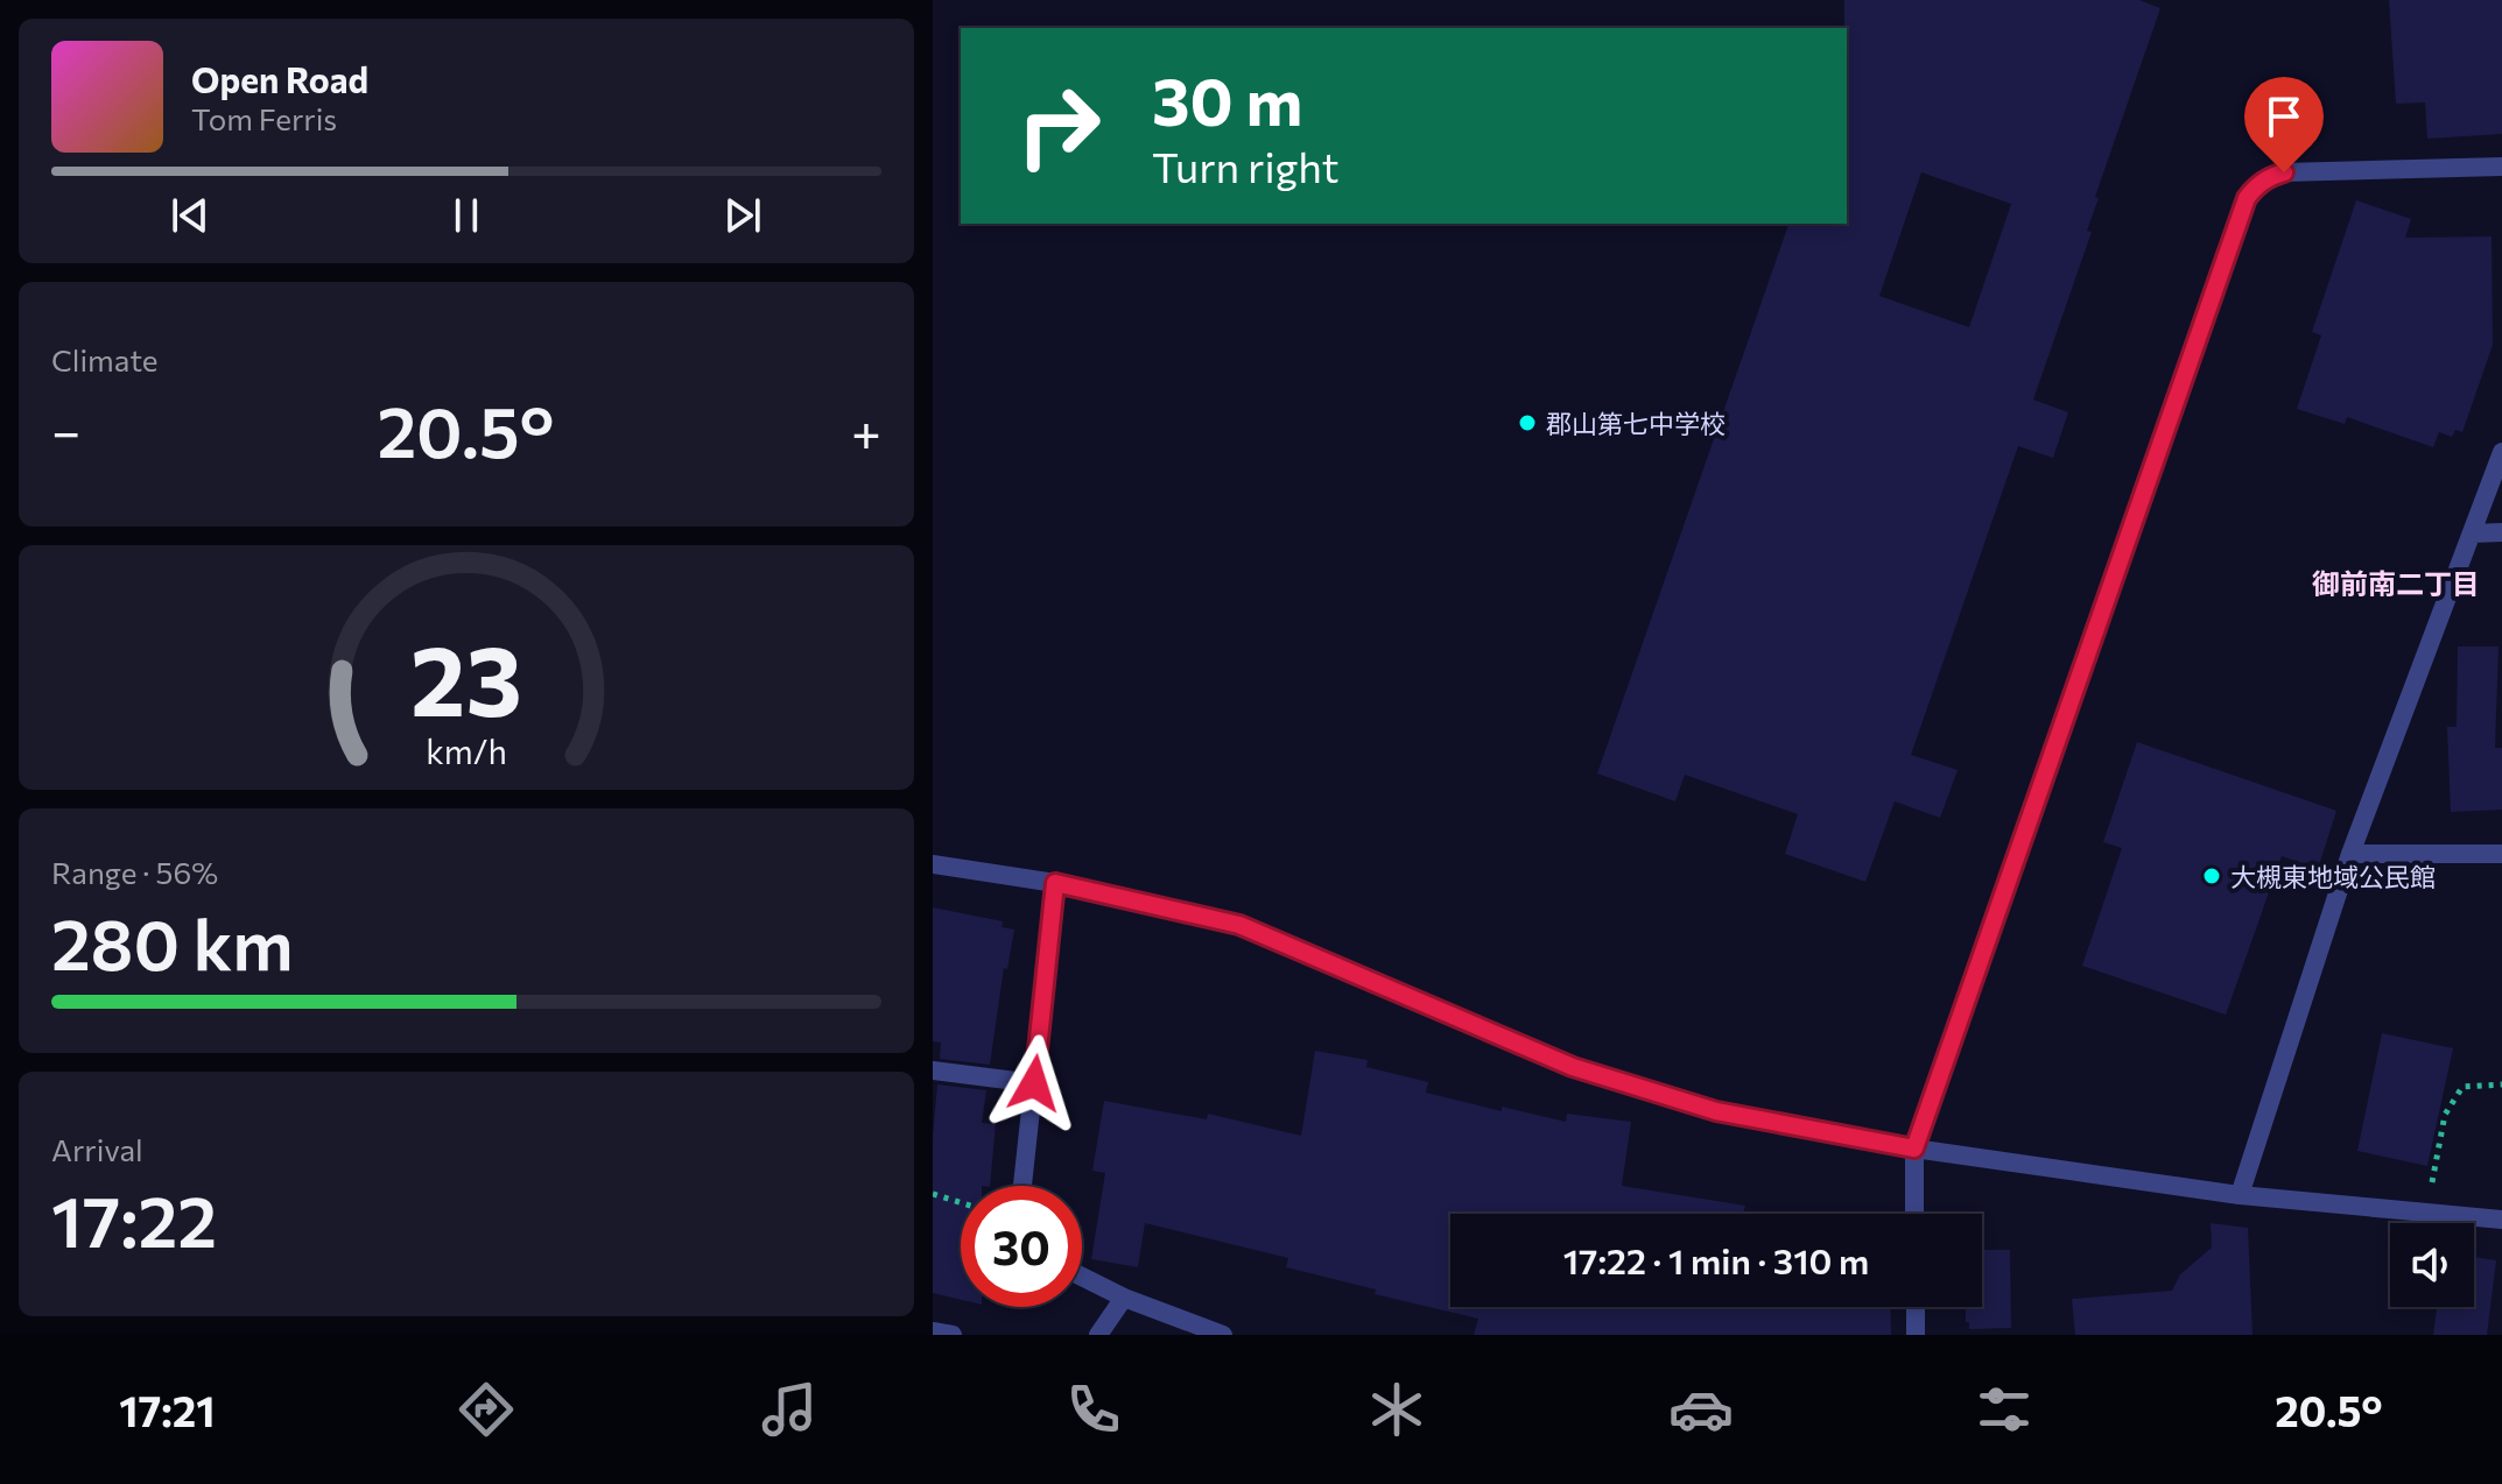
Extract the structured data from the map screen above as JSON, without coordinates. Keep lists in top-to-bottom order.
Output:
{
  "districts": ["御前南二丁目"],
  "places": ["郡山第七中学校", "大槻東地域公民館"],
  "page": {
    "turn": ["30 m", "Turn right"],
    "song": ["Open Road", "Tom Ferris"],
    "tile": [
      "Climate",
      ["Range · 56%", "280 km"],
      ["Arrival", "17:22"]
    ],
    "heat": ["−", "20.5°", "+"],
    "limit": "30",
    "trip": "17:22 · 1 min · 310 m",
    "tabs": ["17:21", "20.5°"],
    "gauge": ["23", "km/h"]
  }
}
